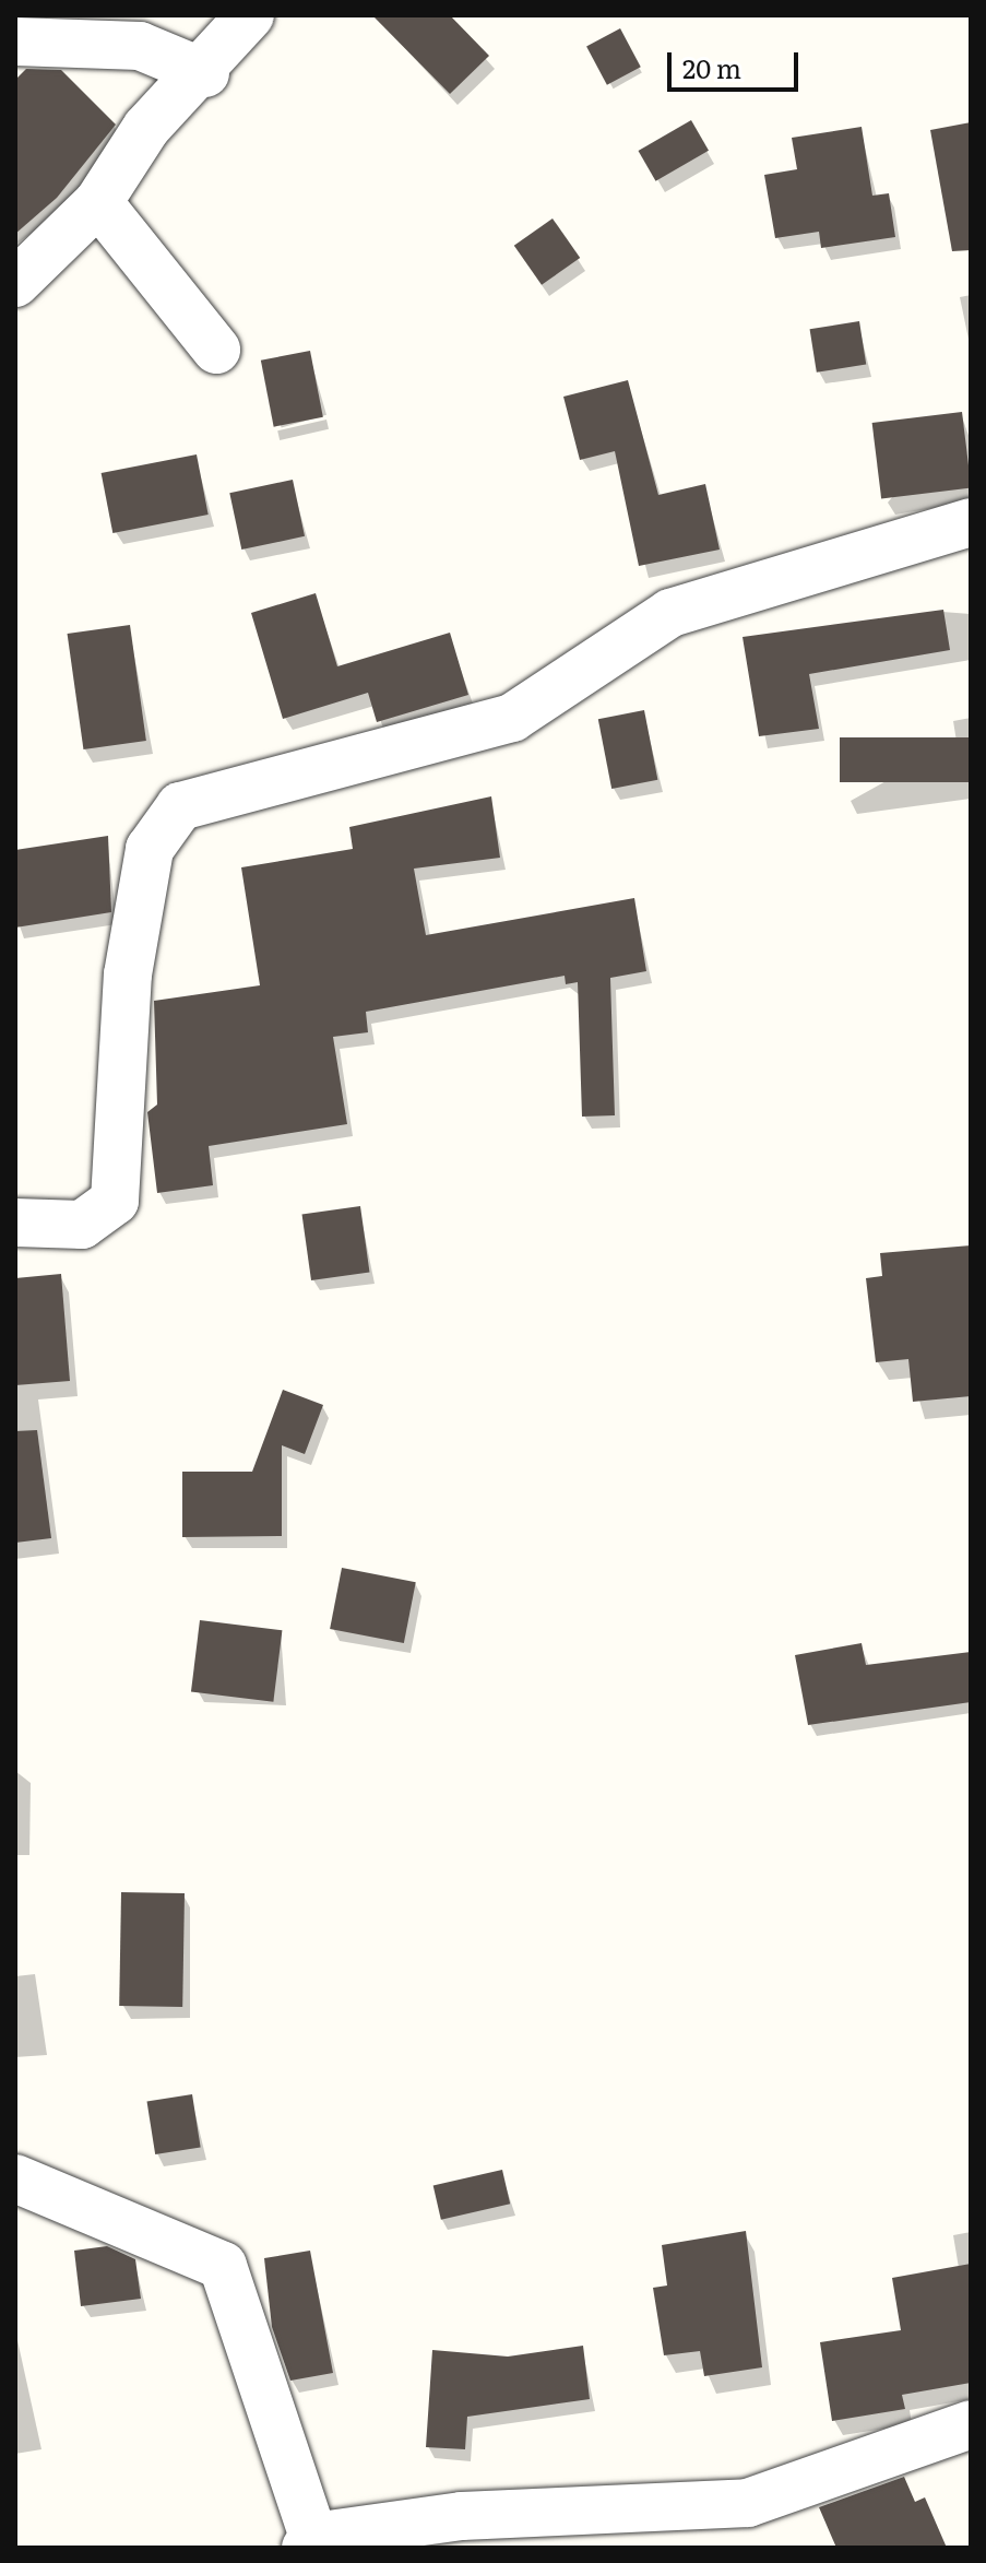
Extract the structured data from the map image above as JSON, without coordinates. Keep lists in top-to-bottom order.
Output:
{
  "scale_bar": "20 m"
}
